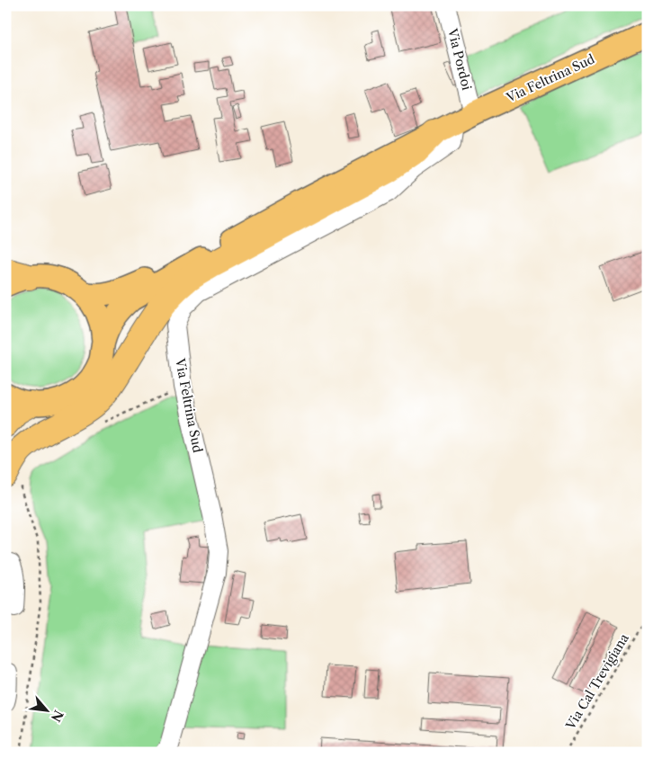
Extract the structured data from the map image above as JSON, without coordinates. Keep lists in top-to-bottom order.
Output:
{
  "streets": {
    "main road": ["Via Feltrina Sud"],
    "street": ["Via Pordoi"],
    "path": ["Via Cal Trevigiana"]
  },
  "crossings": [
    ["Via Pordoi", "Via Feltrina Sud"]
  ],
  "north": "bottom right"
}
